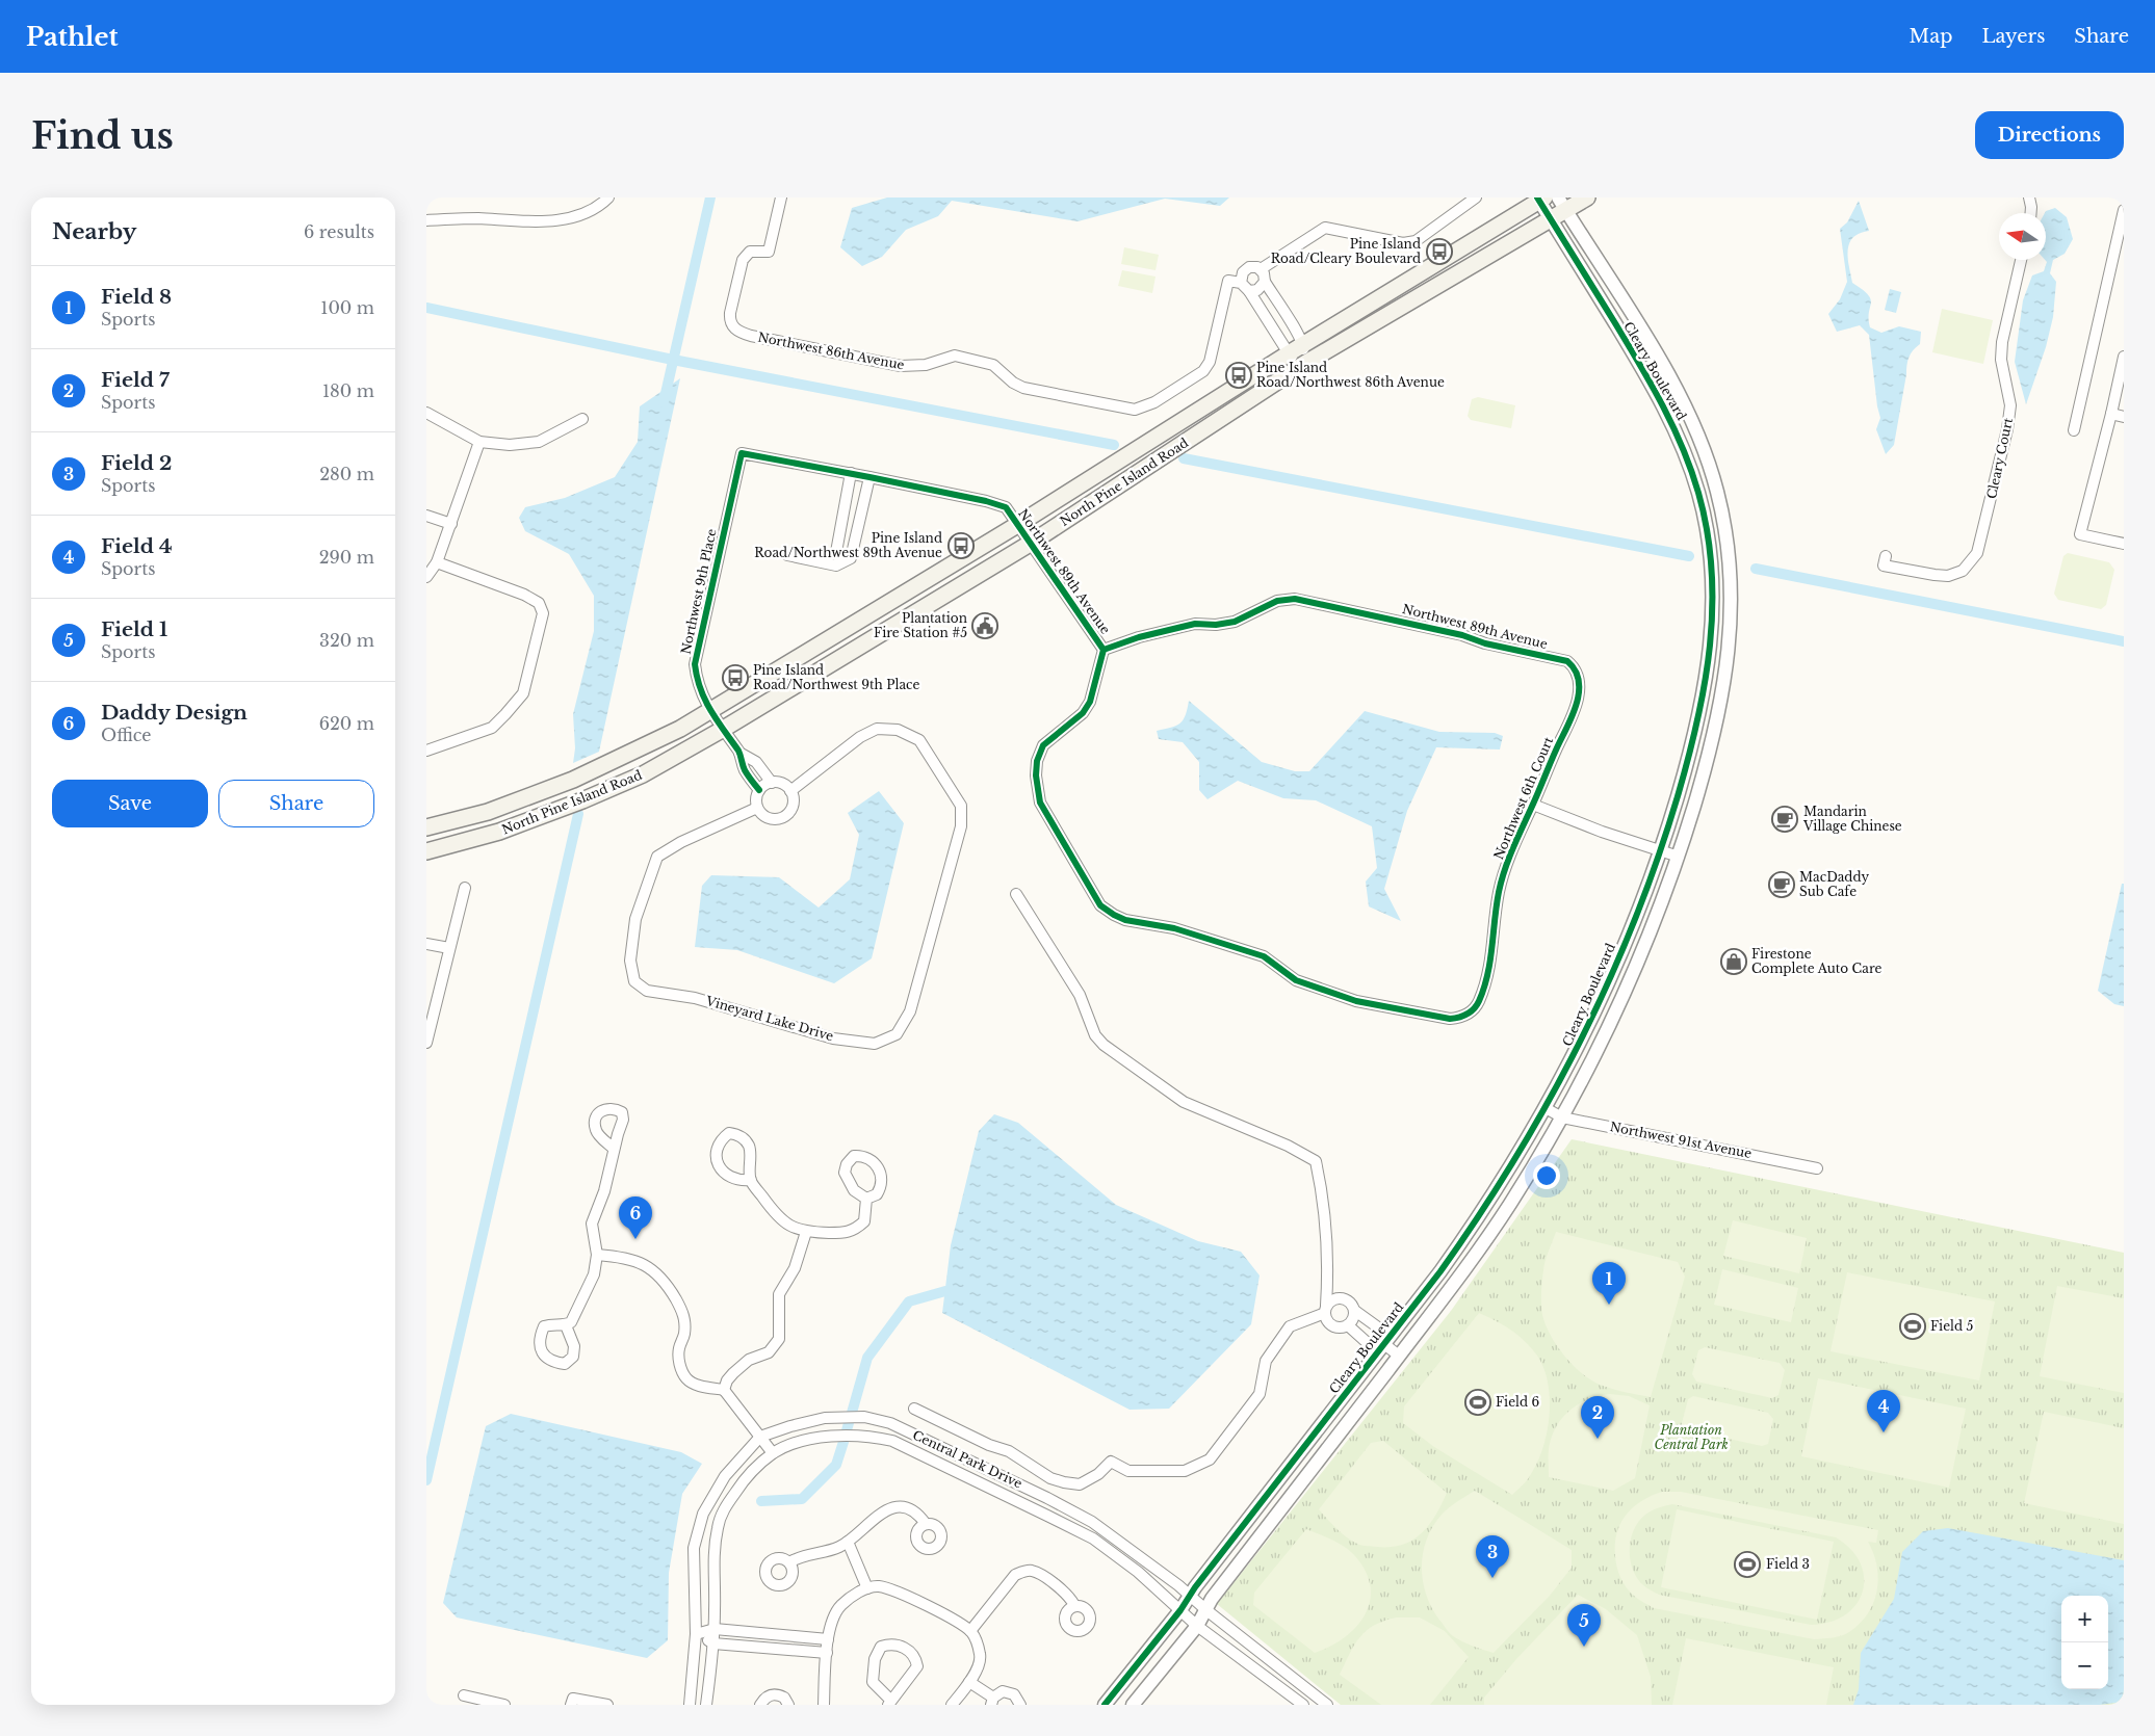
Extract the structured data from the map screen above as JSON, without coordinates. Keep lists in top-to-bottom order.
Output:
{
  "streets": {
    "main road": ["North Pine Island Road"],
    "street": [
      "Northwest 86th Avenue",
      "Cleary Boulevard",
      "Cleary Court",
      "Northwest 89th Avenue",
      "Northwest 9th Place",
      "Northwest 6th Court",
      "Vineyard Lake Drive",
      "Northwest 91st Avenue",
      "Central Park Drive"
    ]
  },
  "crossings": [
    ["Cleary Boulevard", "North Pine Island Road"],
    ["Cleary Boulevard", "Northwest 91st Avenue"],
    ["Cleary Boulevard", "Central Park Drive"],
    ["North Pine Island Road", "Northwest 89th Avenue"],
    ["North Pine Island Road", "Northwest 9th Place"],
    ["Northwest 89th Avenue", "Northwest 9th Place"],
    ["Northwest 89th Avenue", "Northwest 6th Court"]
  ],
  "parks": ["Plantation Central Park"],
  "places": {
    "bus stop": [
      "Pine Island Road/Cleary Boulevard",
      "Pine Island Road/Northwest 86th Avenue",
      "Pine Island Road/Northwest 89th Avenue",
      "Pine Island Road/Northwest 9th Place"
    ],
    "public building": ["Plantation Fire Station #5"],
    "cafe": ["Mandarin Village Chinese", "MacDaddy Sub Cafe"],
    "shop": ["Firestone Complete Auto Care"],
    "sports": ["Field 5", "Field 6", "Field 3"]
  },
  "north": "left",
  "page": {
    "header": "Pathlet",
    "nav": ["Map", "Layers", "Share"],
    "buttons": [
      "Directions",
      ["Save", "Share"]
    ],
    "title": "Find us",
    "heading": ["Nearby", "6 results"],
    "list": [
      {
        "mark": "1",
        "name": "Field 8",
        "note": "Sports",
        "value": "100 m"
      },
      {
        "mark": "2",
        "name": "Field 7",
        "note": "Sports",
        "value": "180 m"
      },
      {
        "mark": "3",
        "name": "Field 2",
        "note": "Sports",
        "value": "280 m"
      },
      {
        "mark": "4",
        "name": "Field 4",
        "note": "Sports",
        "value": "290 m"
      },
      {
        "mark": "5",
        "name": "Field 1",
        "note": "Sports",
        "value": "320 m"
      },
      {
        "mark": "6",
        "name": "Daddy Design",
        "note": "Office",
        "value": "620 m"
      }
    ],
    "pins": [
      "6",
      "1",
      "4",
      "2",
      "3",
      "5"
    ],
    "map_buttons": ["+", "−"]
  }
}
